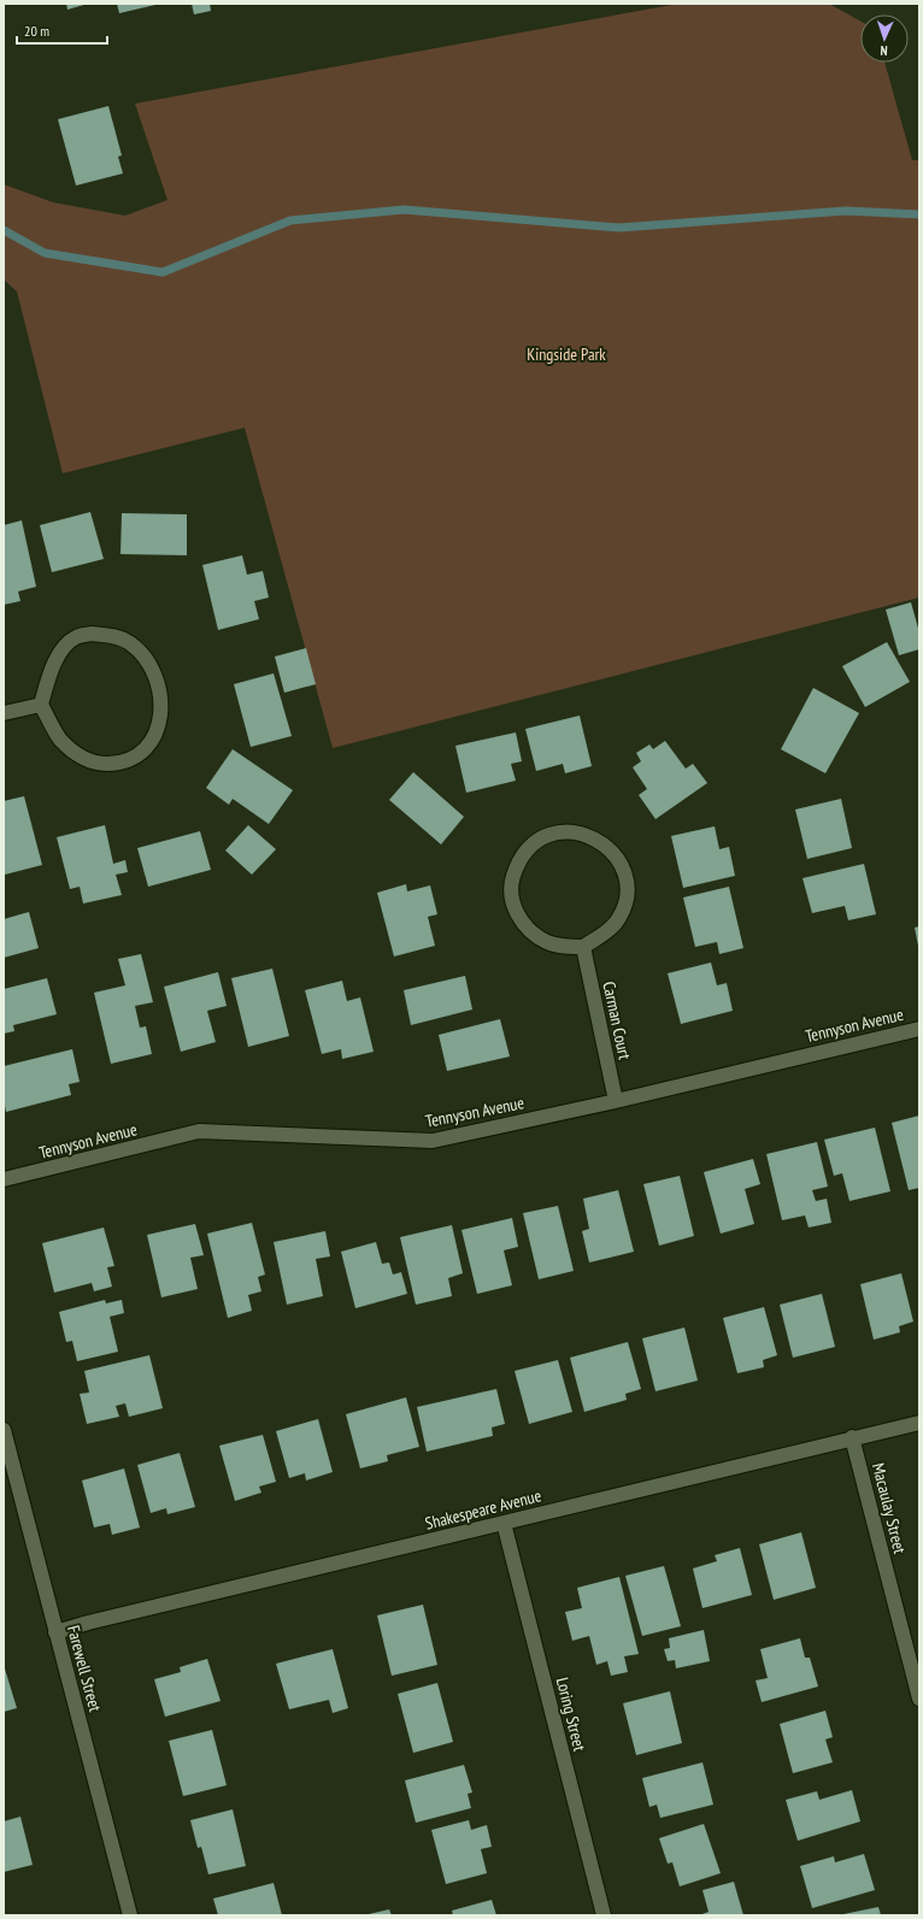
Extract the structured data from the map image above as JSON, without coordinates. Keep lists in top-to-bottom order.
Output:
{
  "streets": {
    "street": [
      "Carman Court",
      "Tennyson Avenue",
      "Macaulay Street",
      "Shakespeare Avenue",
      "Farewell Street",
      "Loring Street"
    ]
  },
  "crossings": [
    ["Carman Court", "Tennyson Avenue"],
    ["Macaulay Street", "Shakespeare Avenue"],
    ["Shakespeare Avenue", "Farewell Street"],
    ["Shakespeare Avenue", "Loring Street"]
  ],
  "parks": ["Kingside Park"],
  "scale_bar": "20 m",
  "north": "bottom"
}
